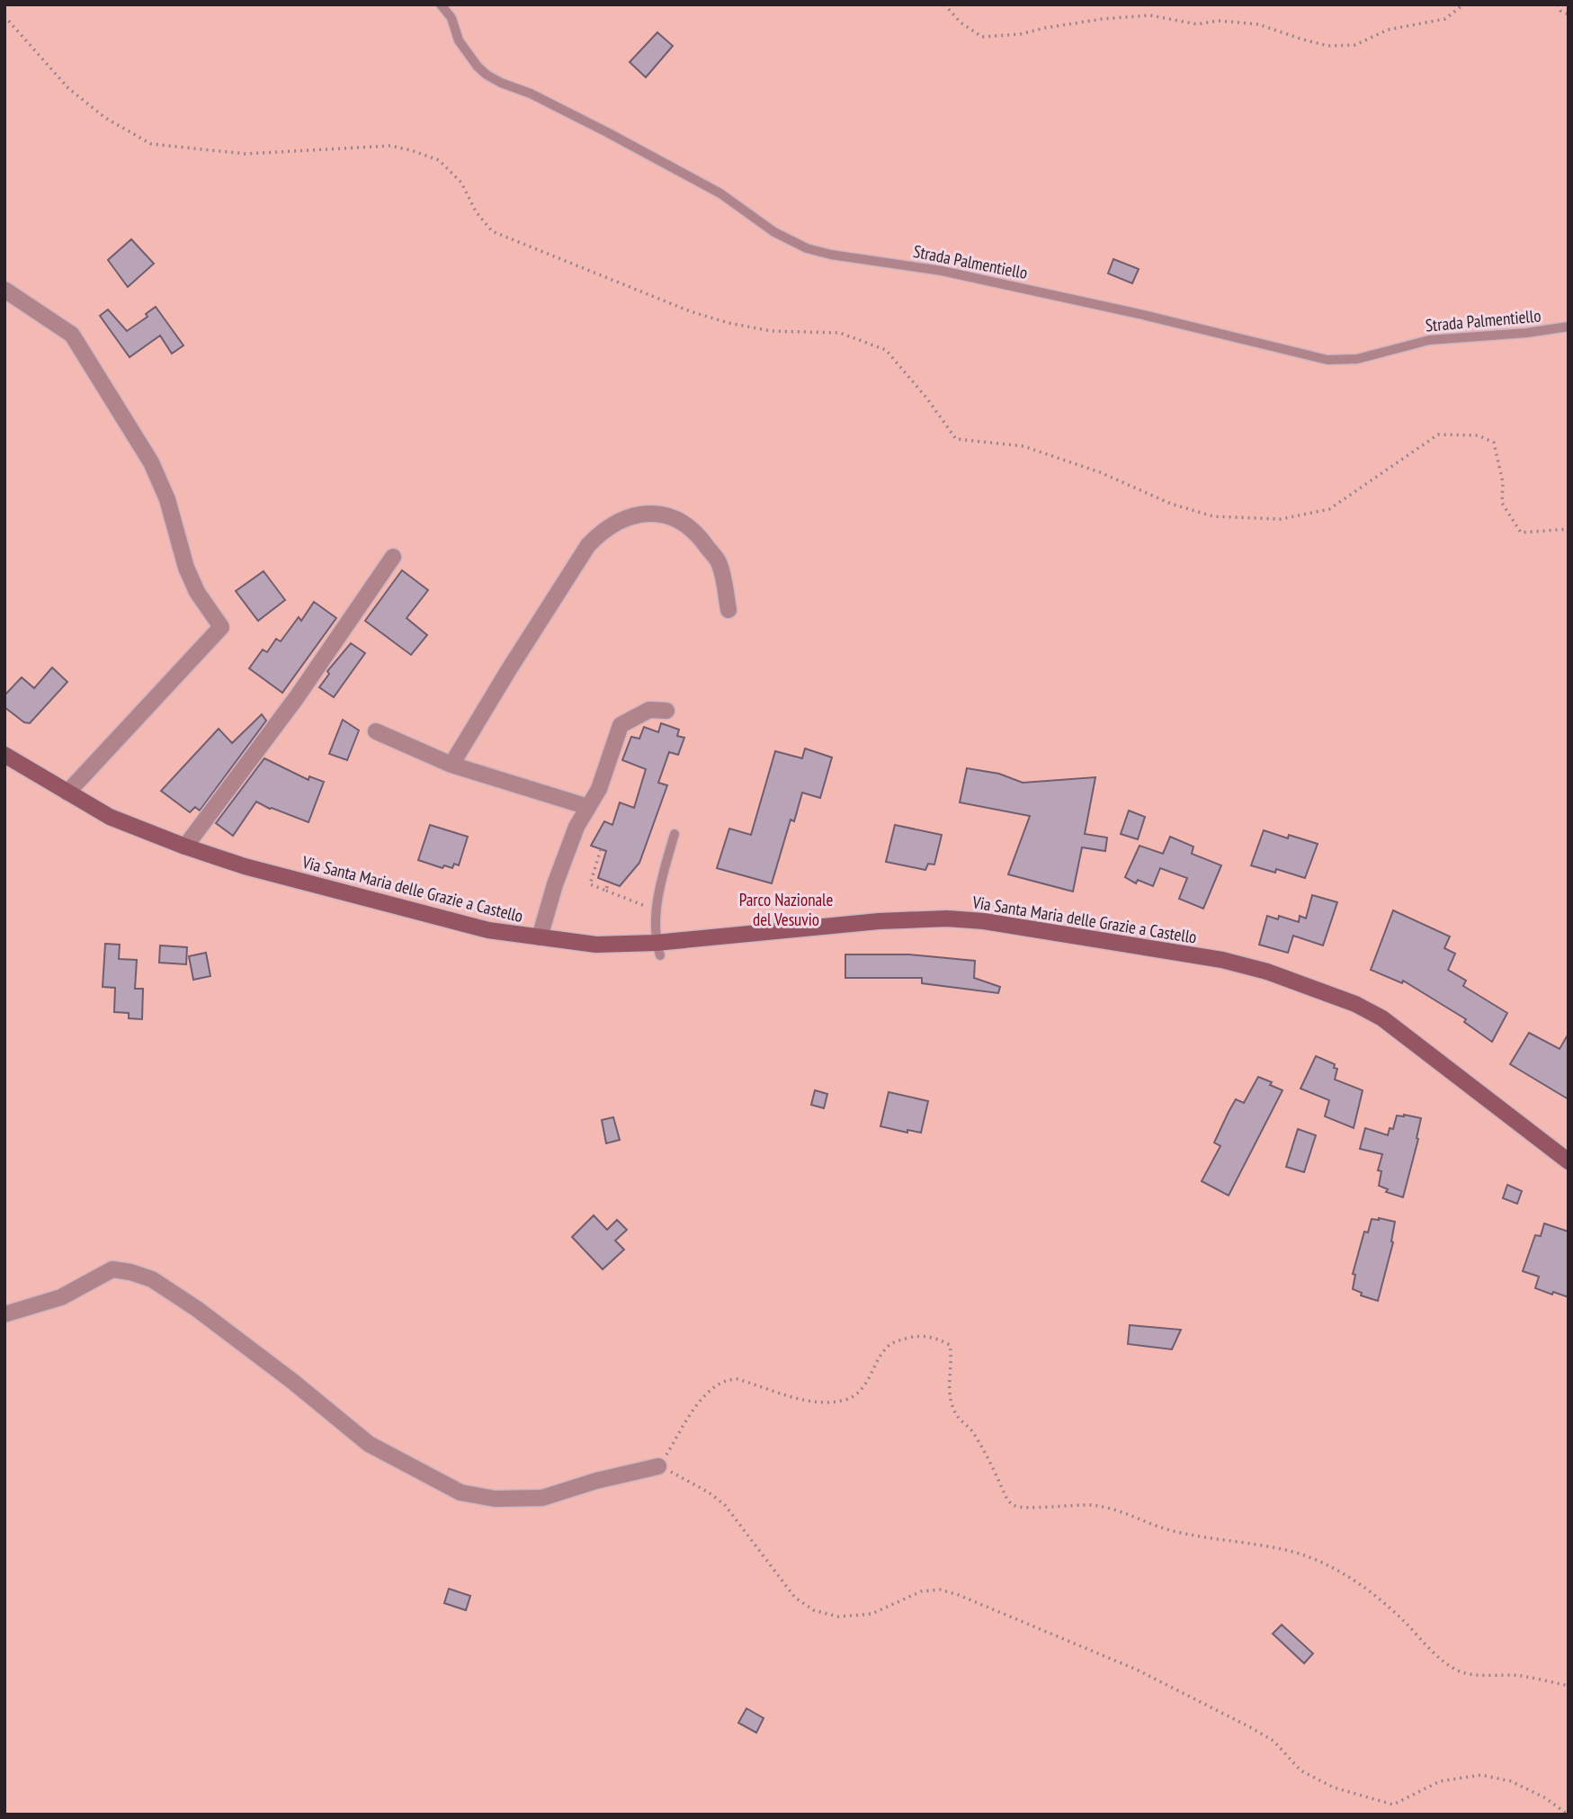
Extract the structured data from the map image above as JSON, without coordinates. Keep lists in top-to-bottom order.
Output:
{
  "streets": {
    "street": ["Via Santa Maria delle Grazie a Castello"],
    "lane": ["Strada Palmentiello"]
  },
  "parks": ["Parco Nazionale del Vesuvio"]
}
